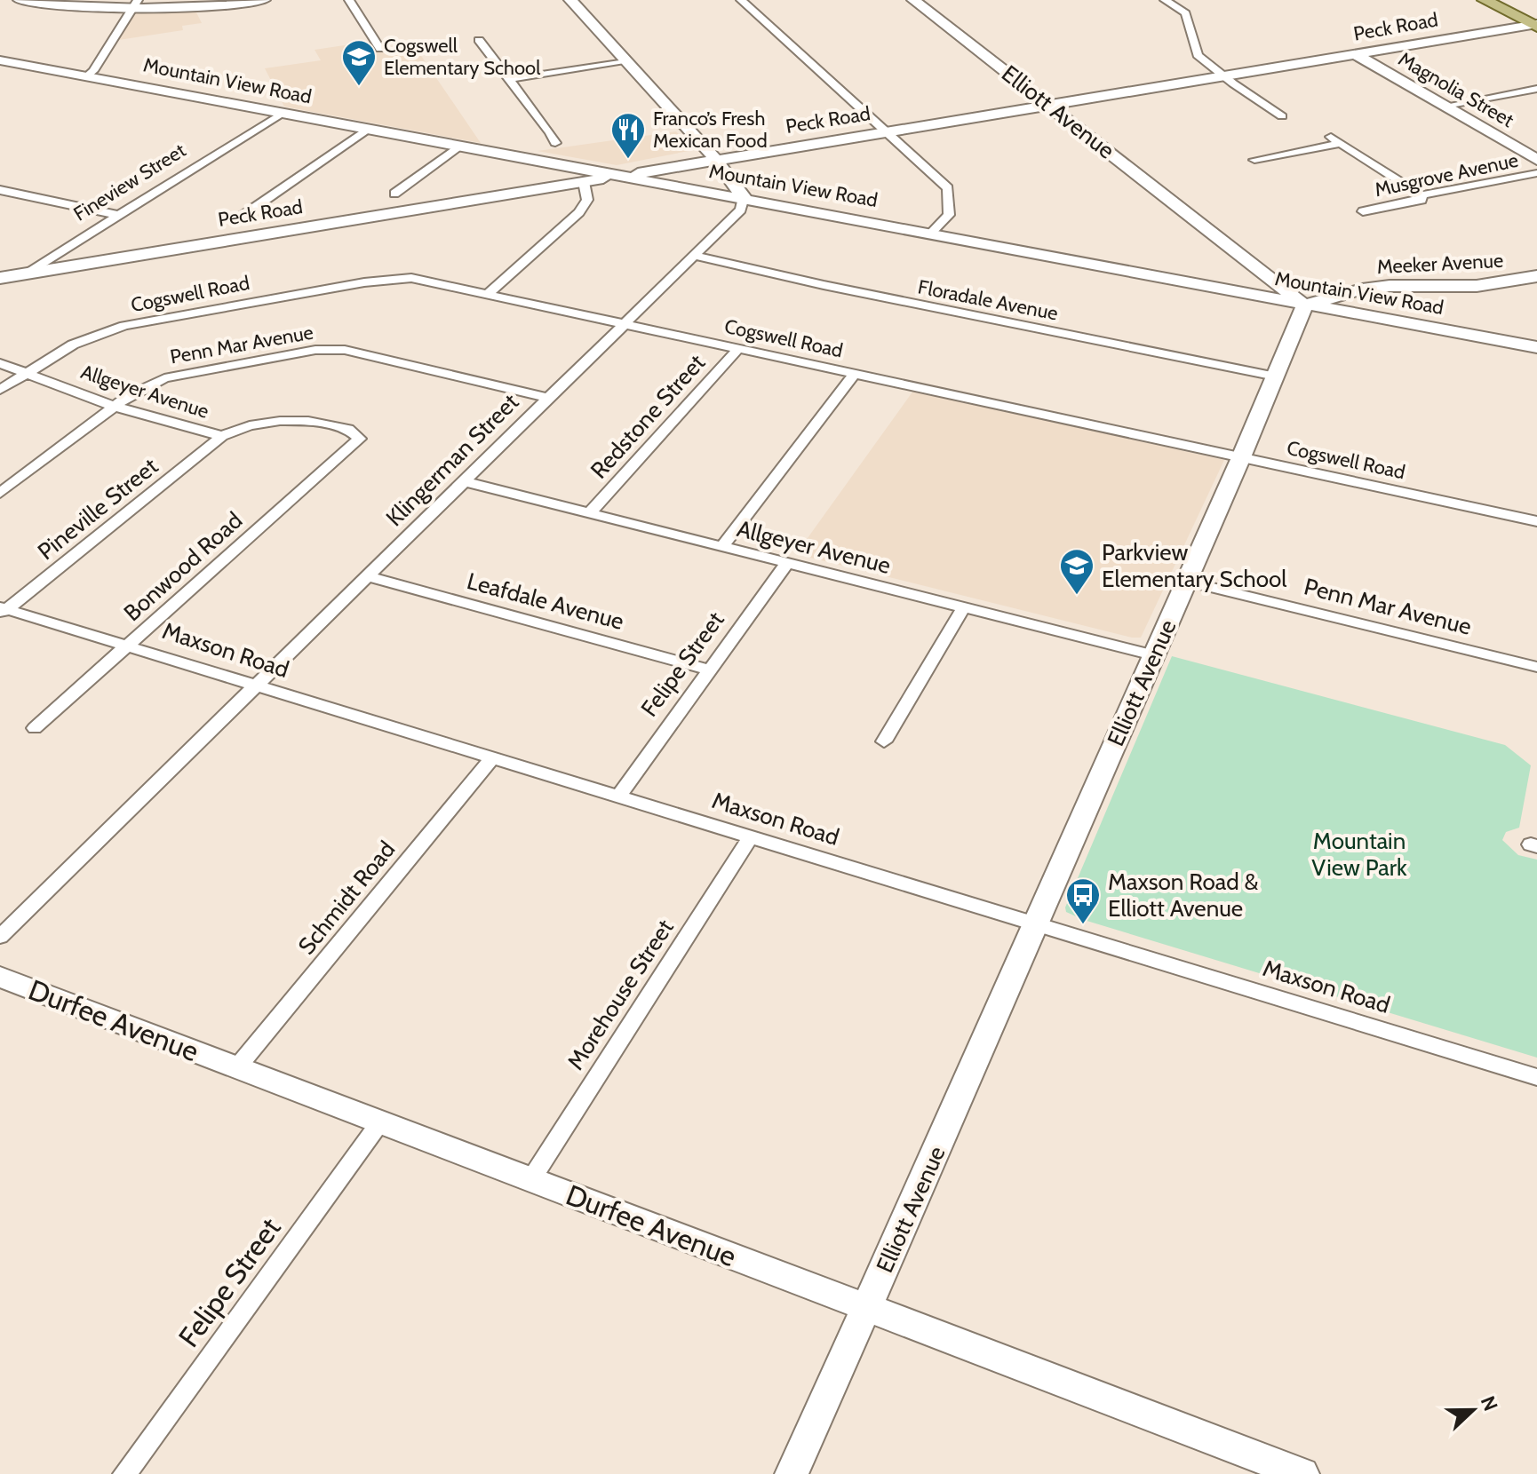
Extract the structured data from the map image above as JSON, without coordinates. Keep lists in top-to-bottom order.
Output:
{
  "streets": {
    "street": [
      "Peck Road",
      "Mountain View Road",
      "Magnolia Street",
      "Elliott Avenue",
      "Musgrove Avenue",
      "Fineview Street",
      "Meeker Avenue",
      "Cogswell Road",
      "Floradale Avenue",
      "Penn Mar Avenue",
      "Allgeyer Avenue",
      "Redstone Street",
      "Klingerman Street",
      "Pineville Street",
      "Bonwood Road",
      "Leafdale Avenue",
      "Maxson Road",
      "Felipe Street",
      "Schmidt Road",
      "Morehouse Street",
      "Durfee Avenue"
    ]
  },
  "crossings": [
    ["Peck Road", "Mountain View Road"],
    ["Peck Road", "Magnolia Street"],
    ["Peck Road", "Elliott Avenue"],
    ["Peck Road", "Fineview Street"],
    ["Mountain View Road", "Elliott Avenue"],
    ["Mountain View Road", "Fineview Street"],
    ["Mountain View Road", "Meeker Avenue"],
    ["Mountain View Road", "Klingerman Street"],
    ["Elliott Avenue", "Meeker Avenue"],
    ["Elliott Avenue", "Cogswell Road"],
    ["Elliott Avenue", "Floradale Avenue"],
    ["Elliott Avenue", "Penn Mar Avenue"],
    ["Elliott Avenue", "Allgeyer Avenue"],
    ["Elliott Avenue", "Maxson Road"],
    ["Elliott Avenue", "Durfee Avenue"],
    ["Cogswell Road", "Allgeyer Avenue"],
    ["Cogswell Road", "Redstone Street"],
    ["Cogswell Road", "Klingerman Street"],
    ["Floradale Avenue", "Klingerman Street"],
    ["Penn Mar Avenue", "Allgeyer Avenue"],
    ["Penn Mar Avenue", "Klingerman Street"],
    ["Allgeyer Avenue", "Redstone Street"],
    ["Allgeyer Avenue", "Klingerman Street"],
    ["Allgeyer Avenue", "Pineville Street"],
    ["Allgeyer Avenue", "Bonwood Road"],
    ["Allgeyer Avenue", "Felipe Street"],
    ["Klingerman Street", "Leafdale Avenue"],
    ["Klingerman Street", "Maxson Road"],
    ["Pineville Street", "Maxson Road"],
    ["Bonwood Road", "Maxson Road"],
    ["Leafdale Avenue", "Felipe Street"],
    ["Maxson Road", "Felipe Street"],
    ["Maxson Road", "Schmidt Road"],
    ["Maxson Road", "Morehouse Street"],
    ["Felipe Street", "Durfee Avenue"],
    ["Schmidt Road", "Durfee Avenue"],
    ["Morehouse Street", "Durfee Avenue"]
  ],
  "parks": ["Mountain View Park"],
  "places": {
    "school or university": ["Cogswell Elementary School", "Parkview Elementary School"],
    "restaurant": ["Franco’s Fresh Mexican Food"],
    "bus stop": ["Maxson Road & Elliott Avenue"]
  },
  "north": "right"
}
